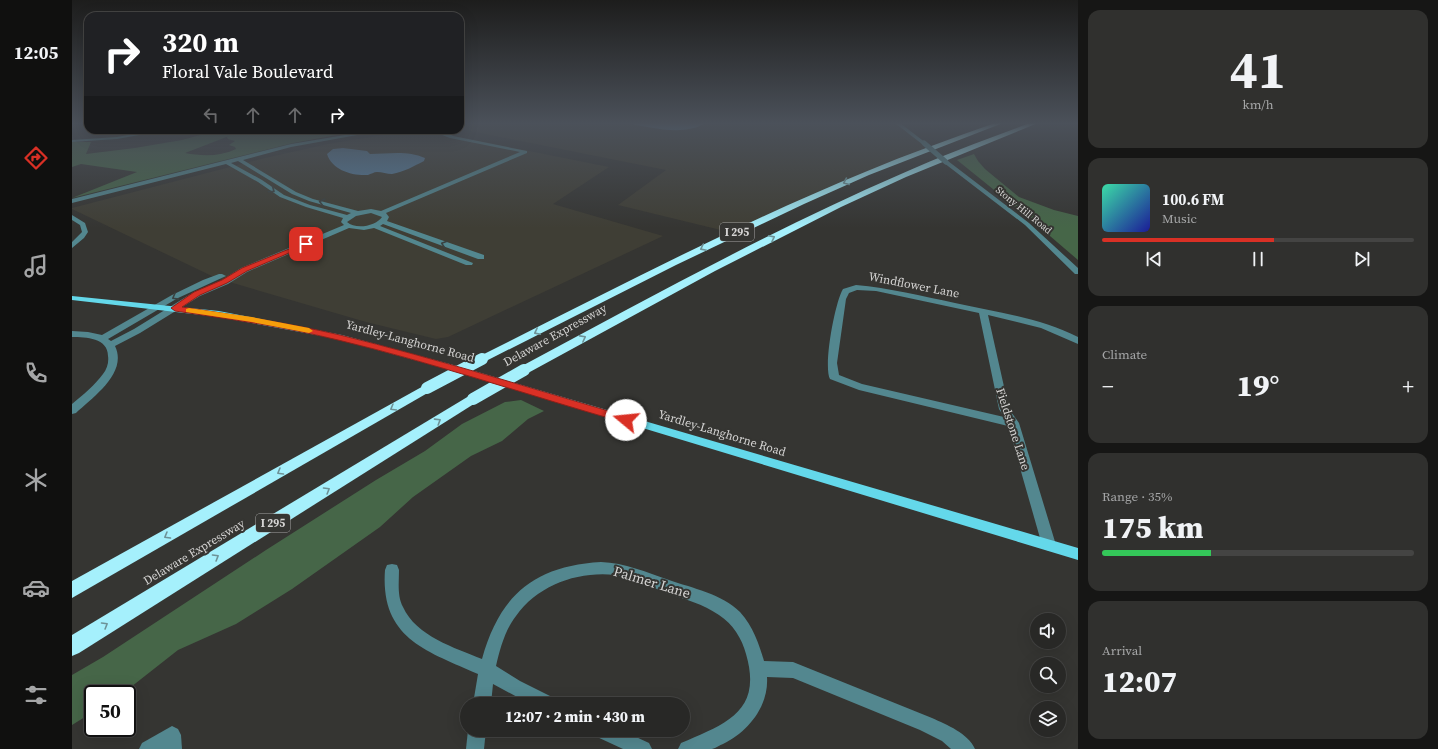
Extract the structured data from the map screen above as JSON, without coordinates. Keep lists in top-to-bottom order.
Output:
{
  "streets": {
    "highway": ["I 295", "Delaware Expressway"],
    "main road": ["Yardley-Langhorne Road"],
    "street": [
      "Stony Hill Road",
      "Windflower Lane",
      "Fieldstone Lane",
      "Palmer Lane"
    ]
  },
  "crossings": [
    ["Windflower Lane", "Fieldstone Lane"],
    ["Yardley-Langhorne Road", "Fieldstone Lane"]
  ],
  "page": {
    "tabs": "12:05",
    "tile": [
      ["41", "km/h"],
      "Climate",
      ["Range · 35%", "175 km"],
      ["Arrival", "12:07"]
    ],
    "turn": ["320 m", "Floral Vale Boulevard"],
    "song": ["100.6 FM", "Music"],
    "heat": ["−", "19°", "+"],
    "limit": "50",
    "trip": "12:07 · 2 min · 430 m"
  }
}
